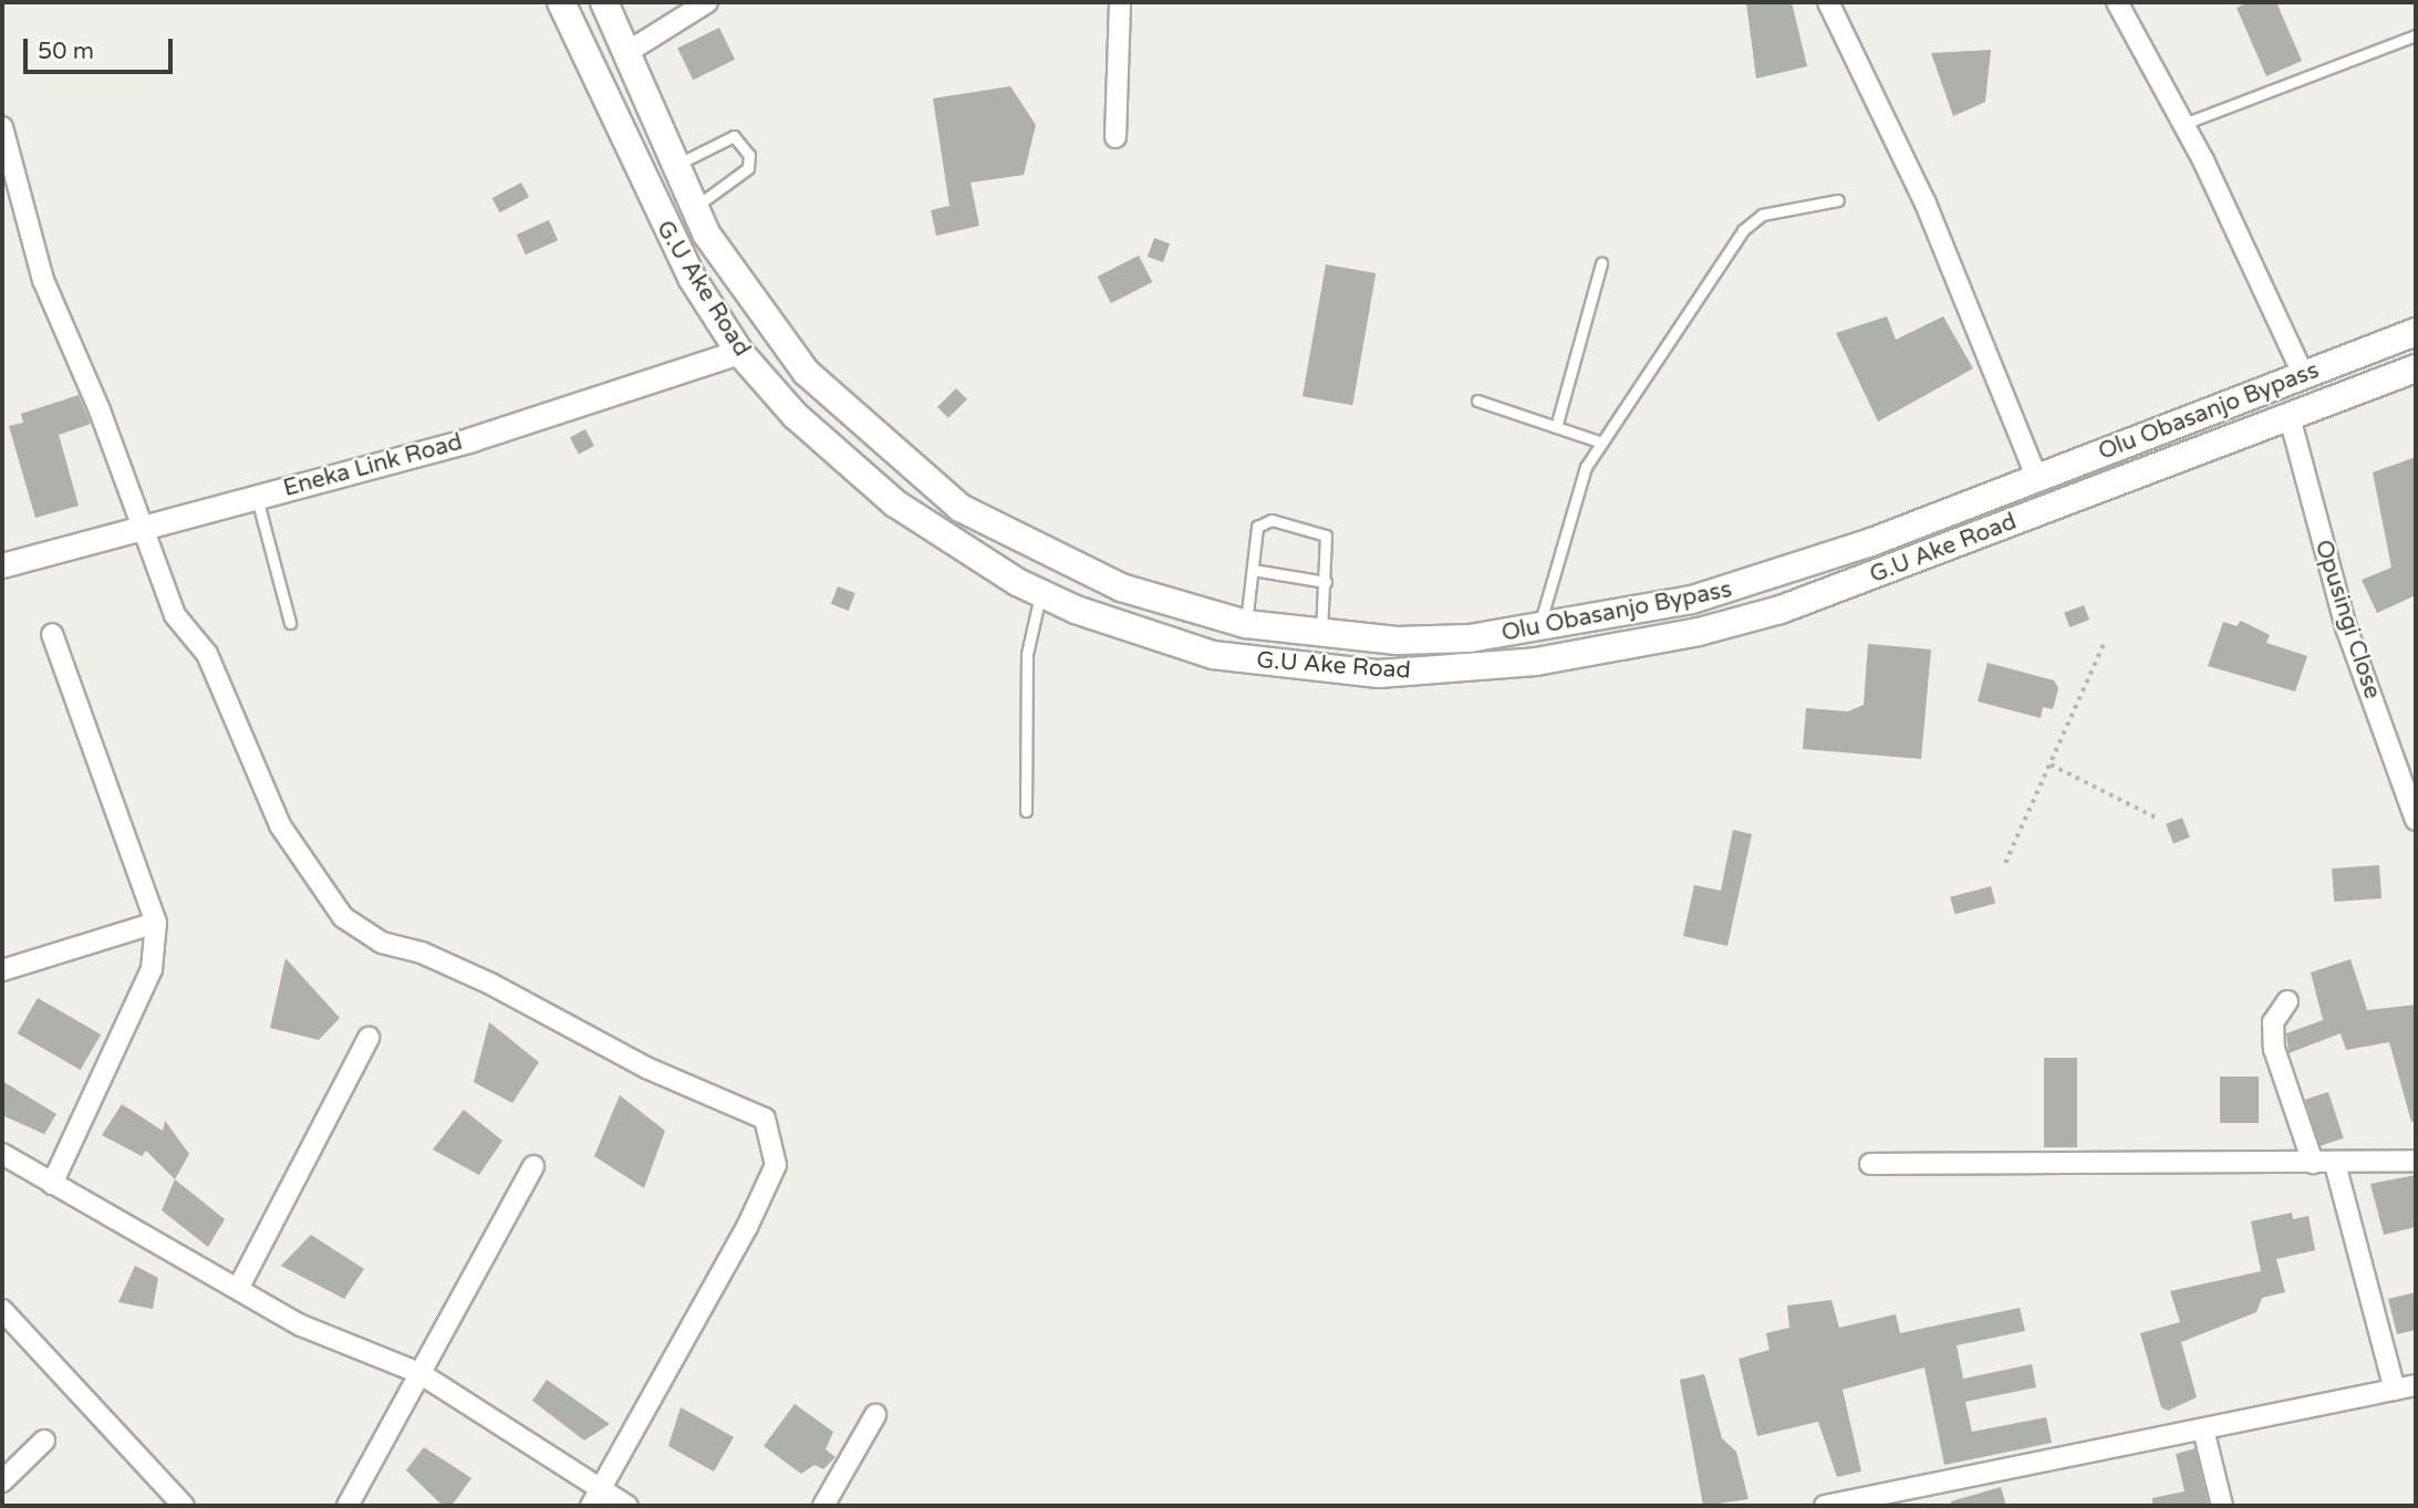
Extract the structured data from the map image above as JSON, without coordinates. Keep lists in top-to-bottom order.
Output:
{
  "streets": {
    "main road": ["G.U Ake Road", "Olu Obasanjo Bypass"],
    "street": ["Eneka Link Road", "Opusingi Close"]
  },
  "crossings": [
    ["G.U Ake Road", "Eneka Link Road"],
    ["G.U Ake Road", "Opusingi Close"]
  ],
  "scale_bar": "50 m"
}
